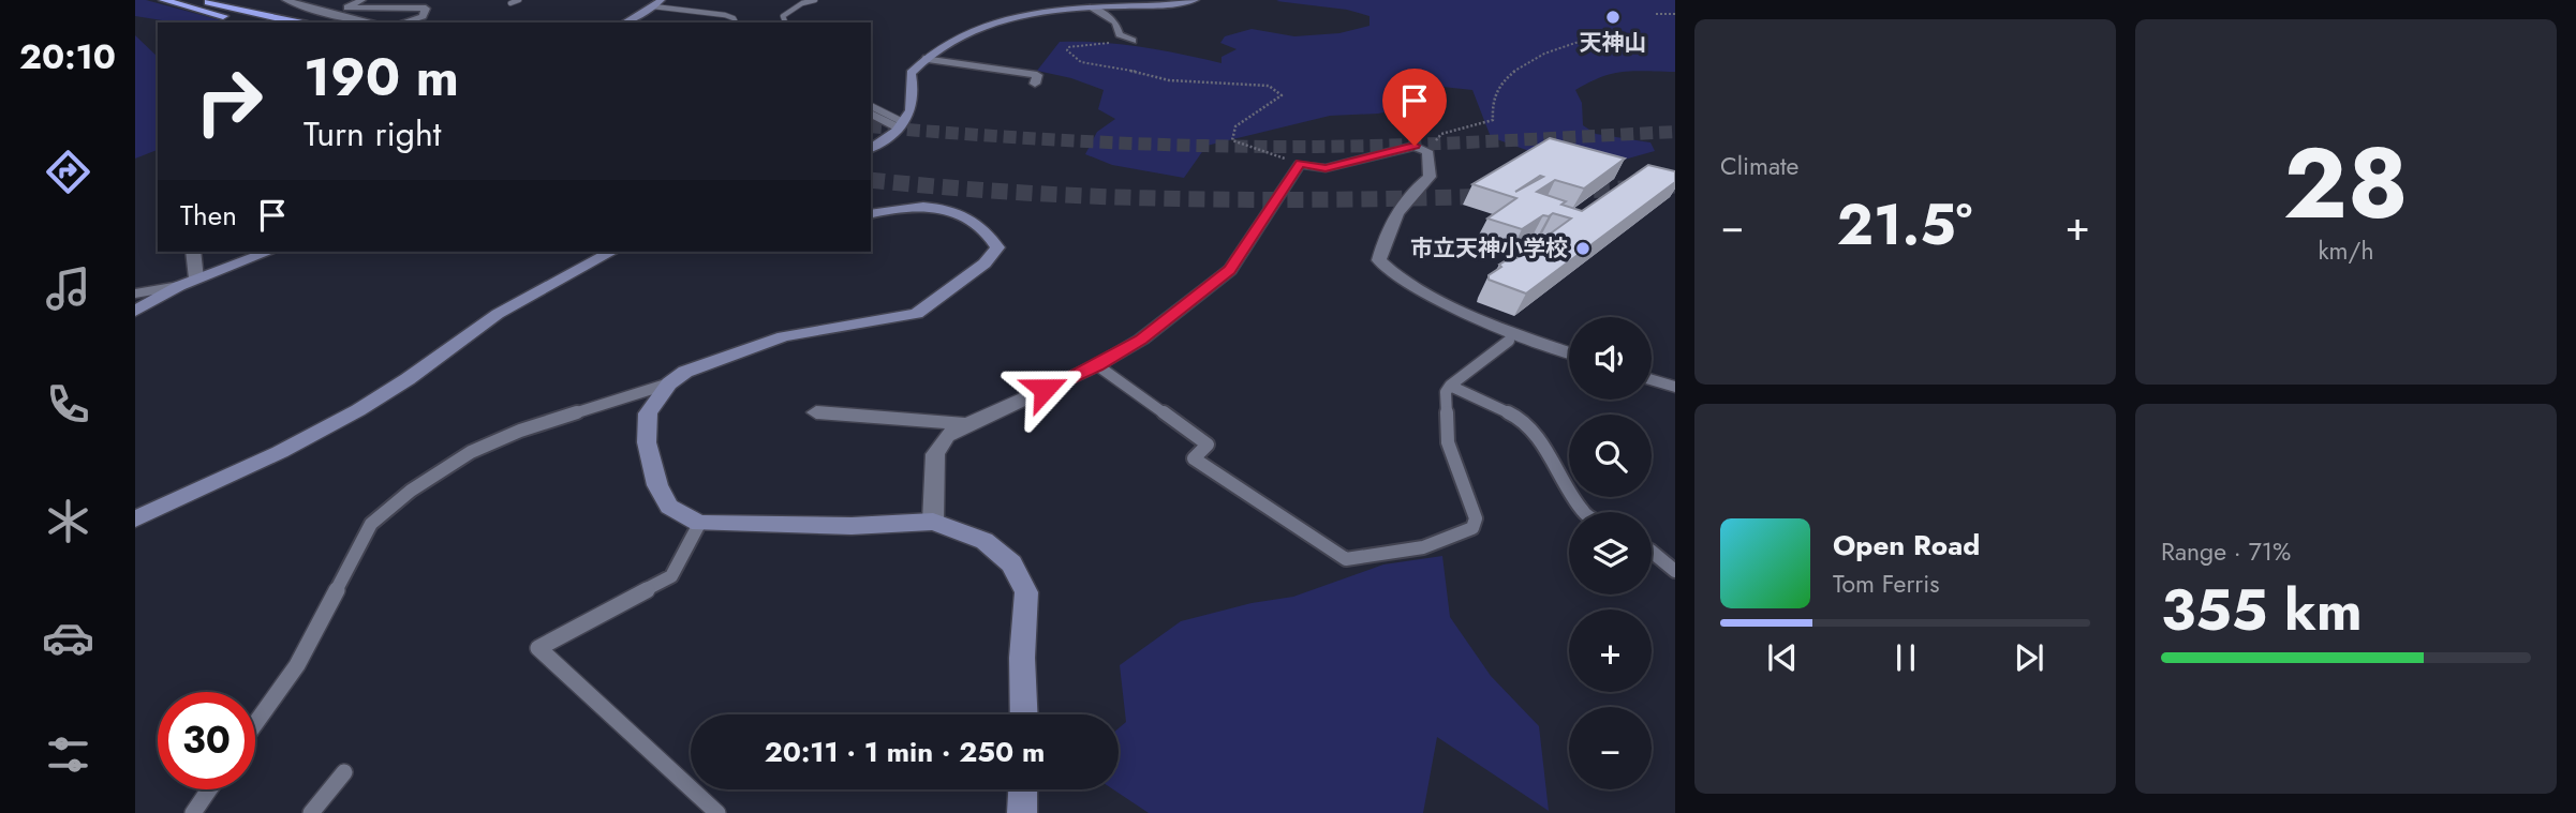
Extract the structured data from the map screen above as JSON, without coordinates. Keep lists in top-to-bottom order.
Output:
{
  "places": ["天神山", "市立天神小学校"],
  "page": {
    "tabs": "20:10",
    "tile": [
      "Climate",
      ["28", "km/h"],
      ["Range · 71%", "355 km"]
    ],
    "turn": ["190 m", "Turn right"],
    "then": "Then",
    "heat": ["−", "21.5°", "+"],
    "map_buttons": ["+", "−"],
    "song": ["Open Road", "Tom Ferris"],
    "limit": "30",
    "trip": "20:11 · 1 min · 250 m"
  }
}
